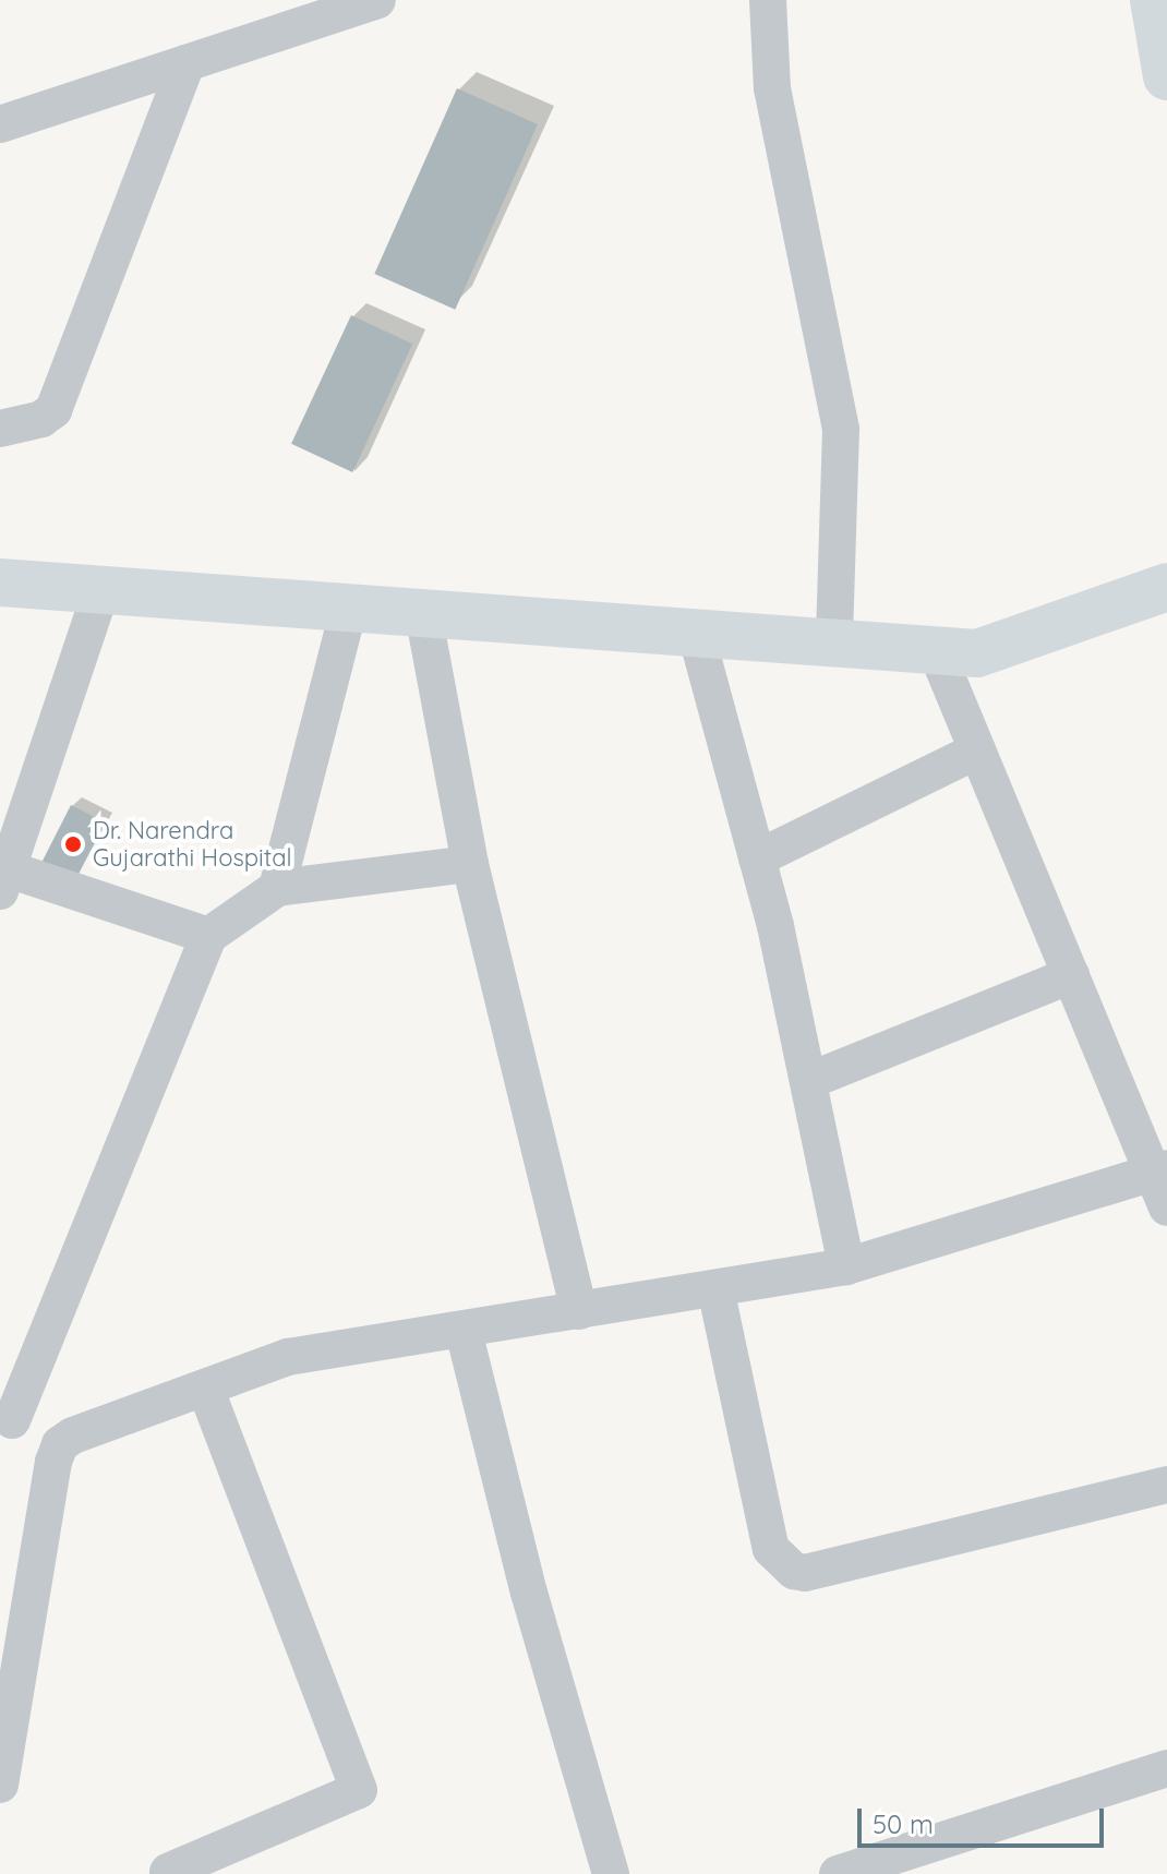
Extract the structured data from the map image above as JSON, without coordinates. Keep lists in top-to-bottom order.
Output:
{
  "places": ["Dr. Narendra Gujarathi Hospital"],
  "scale_bar": "50 m"
}
